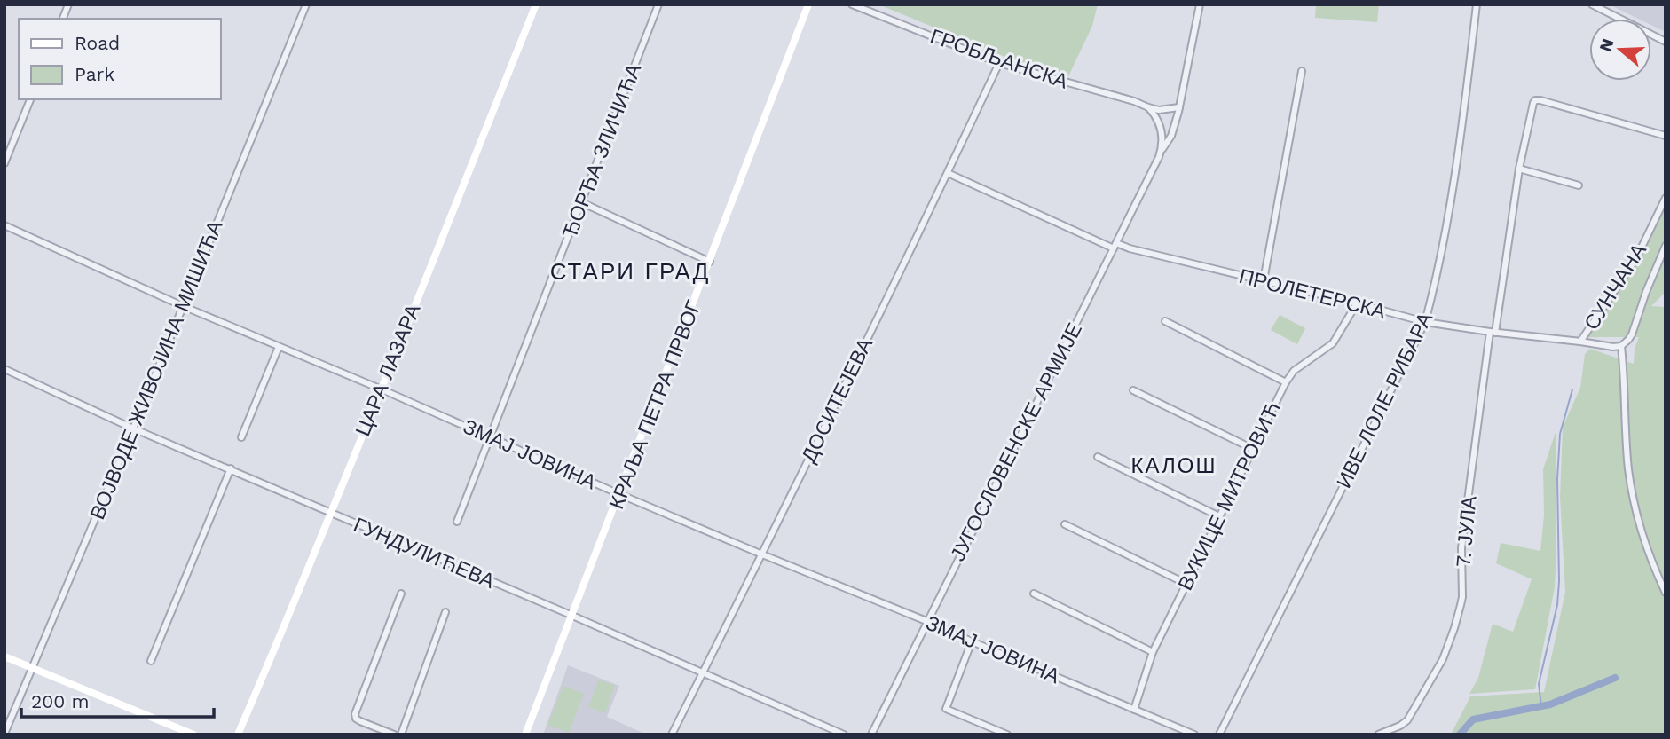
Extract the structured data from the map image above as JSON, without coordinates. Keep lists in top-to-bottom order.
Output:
{
  "streets": {
    "main road": ["ЦАРА ЛАЗАРА", "КРАЉА ПЕТРА ПРВОГ"],
    "street": [
      "ГРОБЉАНСКА",
      "ЂОРЂА ЗЛИЧИЋА",
      "СУНЧАНА",
      "ПРОЛЕТЕРСКА",
      "ВОЈВОДЕ ЖИВОЈИНА МИШИЋА",
      "ДОСИТЕЈЕВА",
      "ИВЕ ЛОЛЕ РИБАРА",
      "ЈУГОСЛОВЕНСКЕ АРМИЈЕ",
      "ЗМАЈ ЈОВИНА",
      "ВУКИЦЕ МИТРОВИЋ",
      "7. ЈУЛА",
      "ГУНДУЛИЋЕВА"
    ]
  },
  "crossings": [
    ["ГРОБЉАНСКА", "ДОСИТЕЈЕВА"],
    ["ЂОРЂА ЗЛИЧИЋА", "ЗМАЈ ЈОВИНА"],
    ["СУНЧАНА", "ПРОЛЕТЕРСКА"],
    ["ПРОЛЕТЕРСКА", "ДОСИТЕЈЕВА"],
    ["ПРОЛЕТЕРСКА", "ИВЕ ЛОЛЕ РИБАРА"],
    ["ПРОЛЕТЕРСКА", "ЈУГОСЛОВЕНСКЕ АРМИЈЕ"],
    ["ПРОЛЕТЕРСКА", "ВУКИЦЕ МИТРОВИЋ"],
    ["ПРОЛЕТЕРСКА", "7. ЈУЛА"],
    ["ВОЈВОДЕ ЖИВОЈИНА МИШИЋА", "ЗМАЈ ЈОВИНА"],
    ["ВОЈВОДЕ ЖИВОЈИНА МИШИЋА", "ГУНДУЛИЋЕВА"],
    ["ЦАРА ЛАЗАРА", "ЗМАЈ ЈОВИНА"],
    ["ЦАРА ЛАЗАРА", "ГУНДУЛИЋЕВА"],
    ["ДОСИТЕЈЕВА", "ЗМАЈ ЈОВИНА"],
    ["ДОСИТЕЈЕВА", "ГУНДУЛИЋЕВА"],
    ["КРАЉА ПЕТРА ПРВОГ", "ЗМАЈ ЈОВИНА"],
    ["КРАЉА ПЕТРА ПРВОГ", "ГУНДУЛИЋЕВА"],
    ["ЈУГОСЛОВЕНСКЕ АРМИЈЕ", "ЗМАЈ ЈОВИНА"],
    ["ЗМАЈ ЈОВИНА", "ВУКИЦЕ МИТРОВИЋ"]
  ],
  "districts": ["СТАРИ ГРАД", "КАЛОШ"],
  "legend": ["Road", "Park"],
  "scale_bar": "200 m",
  "north": "left"
}
